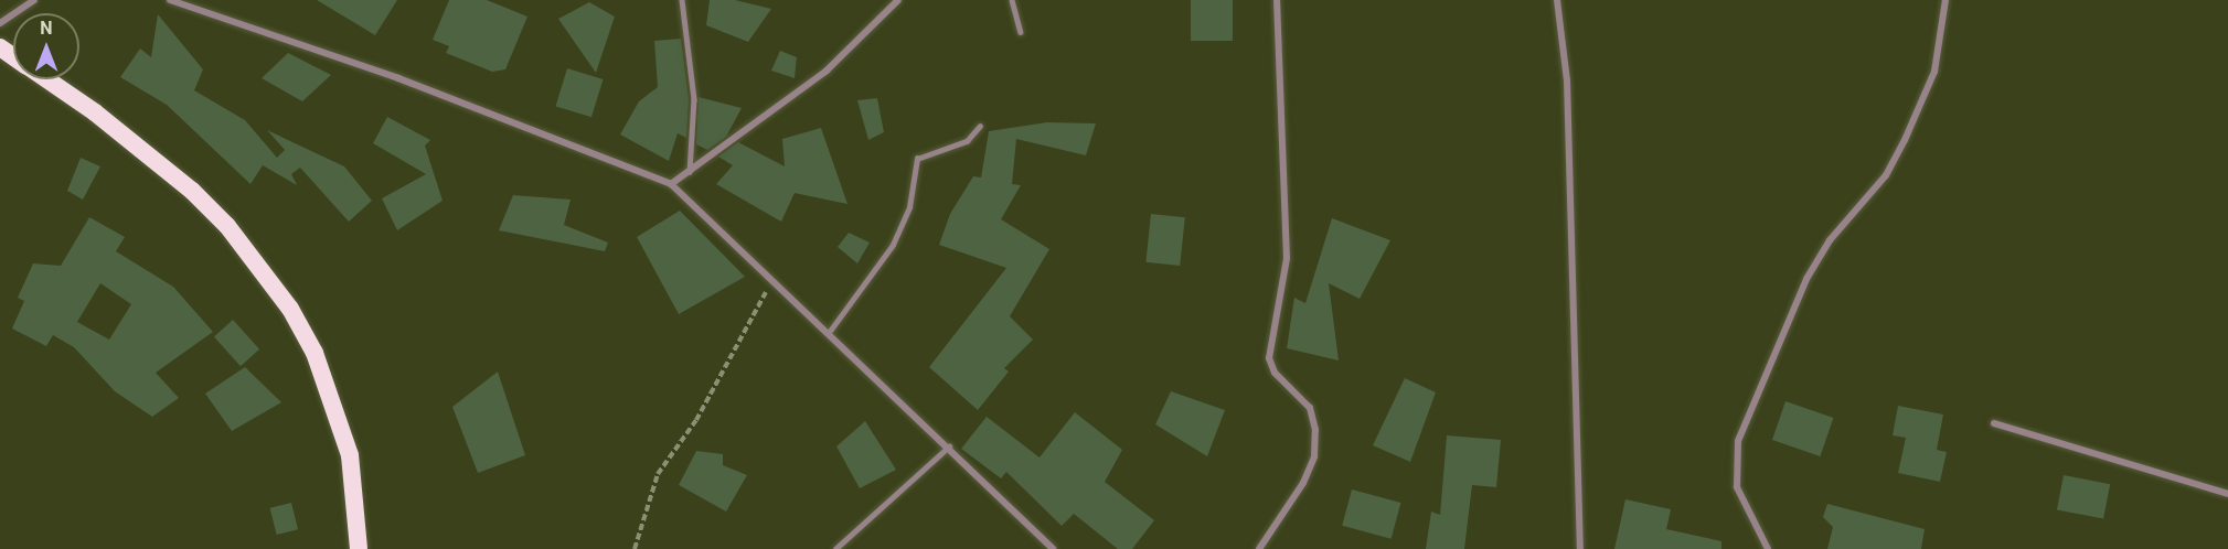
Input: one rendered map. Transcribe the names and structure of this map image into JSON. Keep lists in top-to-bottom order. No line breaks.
{"north":"top"}
